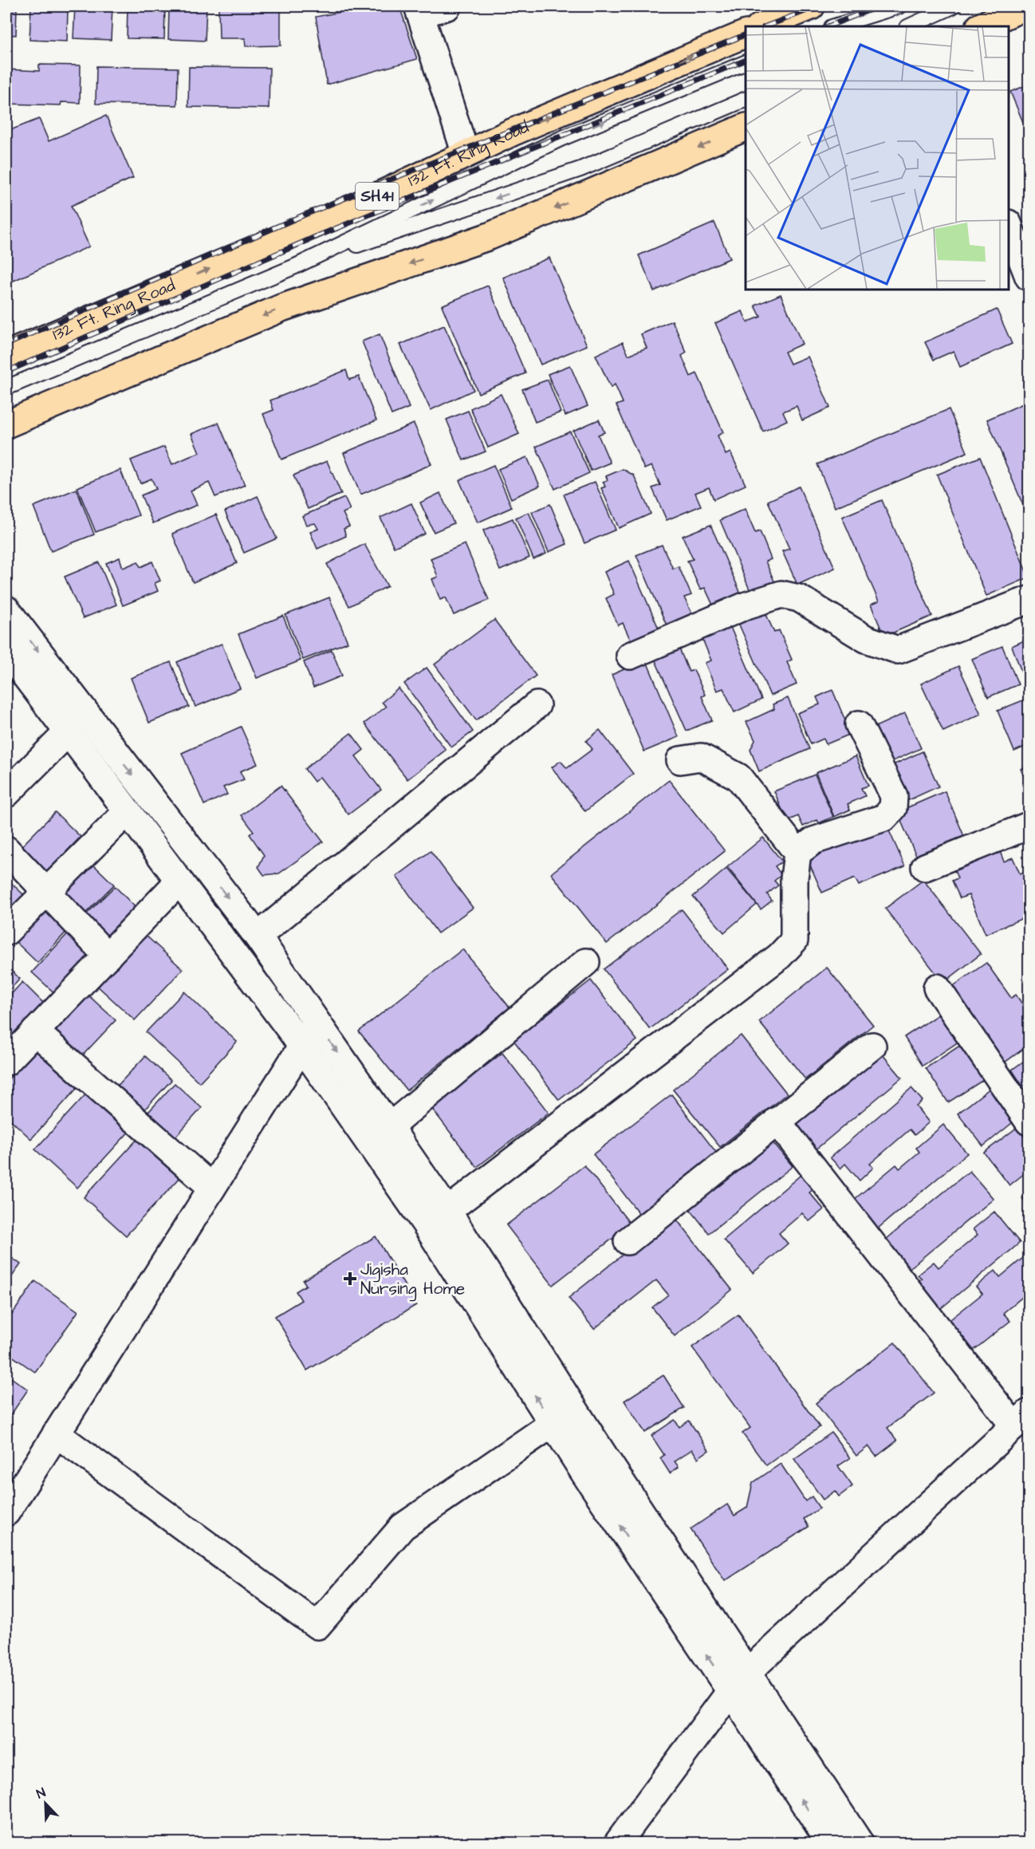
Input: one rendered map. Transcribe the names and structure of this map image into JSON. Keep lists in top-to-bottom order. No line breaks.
{"streets":{"main road":["132 Ft. Ring Road","SH41"]},"places":{"health":["Jigisha Nursing Home"]},"north":"top left"}
